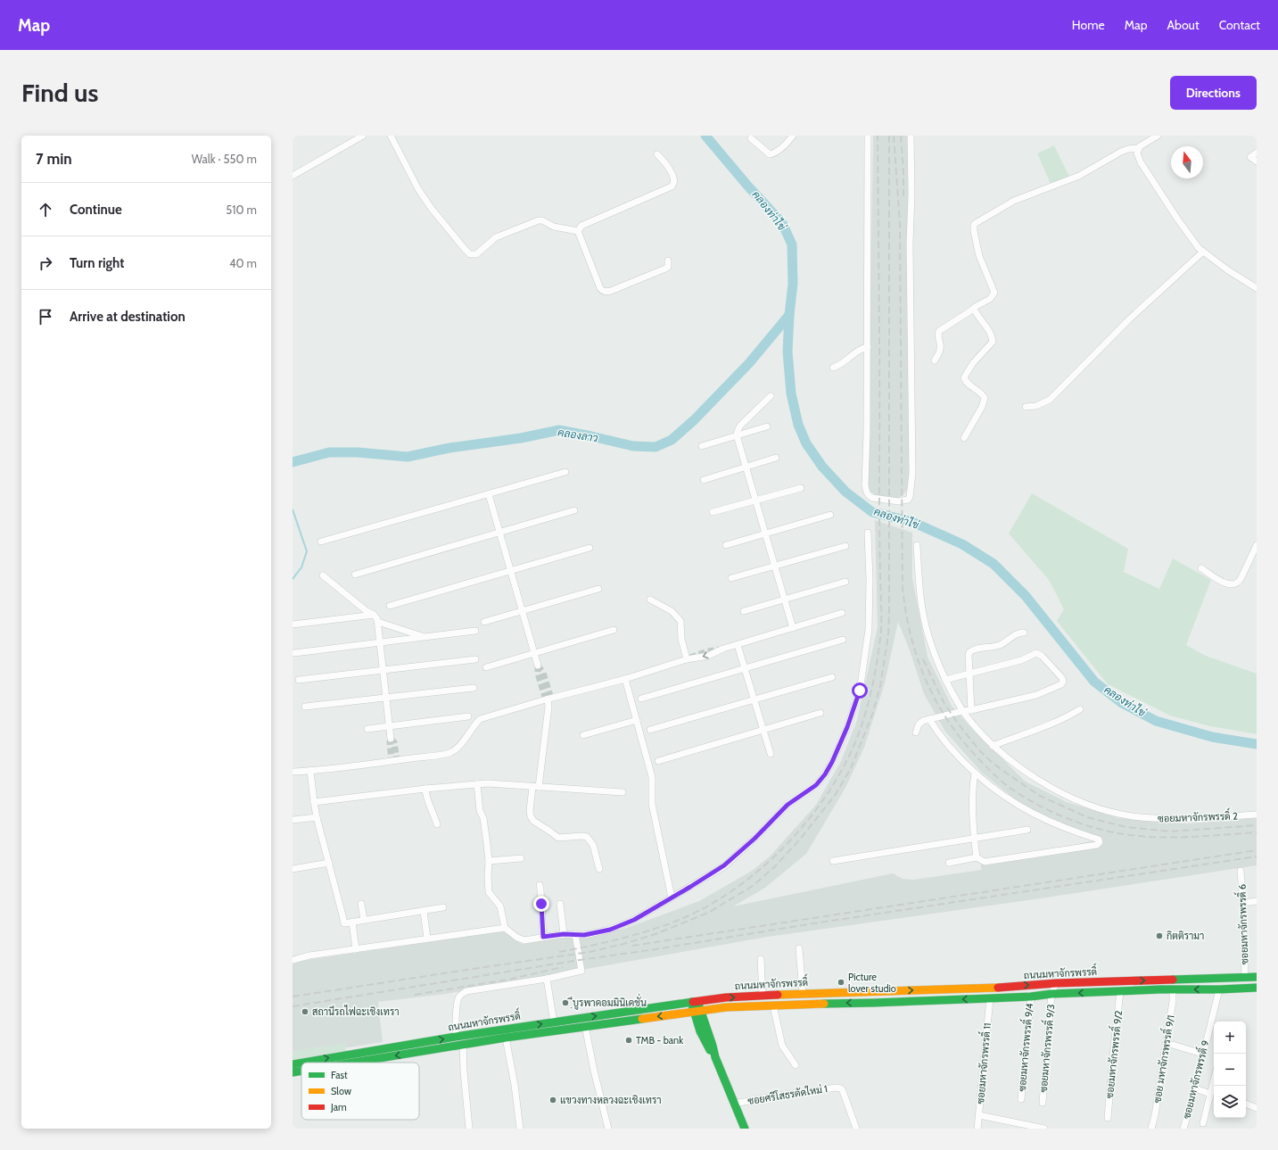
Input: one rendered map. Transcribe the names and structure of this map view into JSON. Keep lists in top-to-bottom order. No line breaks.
{"streets":{"main road":["ถนนมหาจักรพรรดิ์"],"street":["ซอยมหาจักรพรรดิ์ 2","ซอยมหาจักรพรรดิ์ 6","ซอยมหาจักรพรรดิ์ 9/4","ซอยมหาจักรพรรดิ์ 9/3","ซอยมหาจักรพรรดิ์ 9/2","ซอย มหาจักรพรรดิ์ 9/1","ซอยมหาจักรพรรดิ์ 11","ซอยมหาจักรพรรดิ์ 9","ซอยศรีโสธรตัดใหม่ 1"]},"crossings":[["ซอยมหาจักรพรรดิ์ 6","ถนนมหาจักรพรรดิ์"],["ถนนมหาจักรพรรดิ์","ซอยมหาจักรพรรดิ์ 9/4"],["ถนนมหาจักรพรรดิ์","ซอยมหาจักรพรรดิ์ 9/3"],["ถนนมหาจักรพรรดิ์","ซอยมหาจักรพรรดิ์ 9/2"],["ถนนมหาจักรพรรดิ์","ซอย มหาจักรพรรดิ์ 9/1"],["ถนนมหาจักรพรรดิ์","ซอยมหาจักรพรรดิ์ 11"],["ถนนมหาจักรพรรดิ์","ซอยมหาจักรพรรดิ์ 9"]],"water":["คลองท่าไข่","คลองลาว"],"places":["กิตติรามา","Picture lover studio","ฺีบูรพาคอมมินิเคชั่น","สถานีรถไฟฉะเชิงเทรา","TMB - bank","แขวงทางหลวงฉะเชิงเทรา"],"legend":["Fast","Slow","Jam"],"north":"top","page":{"header":"Map","nav":["Home","Map","About","Contact"],"buttons":"Directions","title":"Find us","heading":["7 min","Walk · 550 m"],"list":[["Continue","510 m"],["Turn right","40 m"],"Arrive at destination"],"map_buttons":["+","−"]}}
